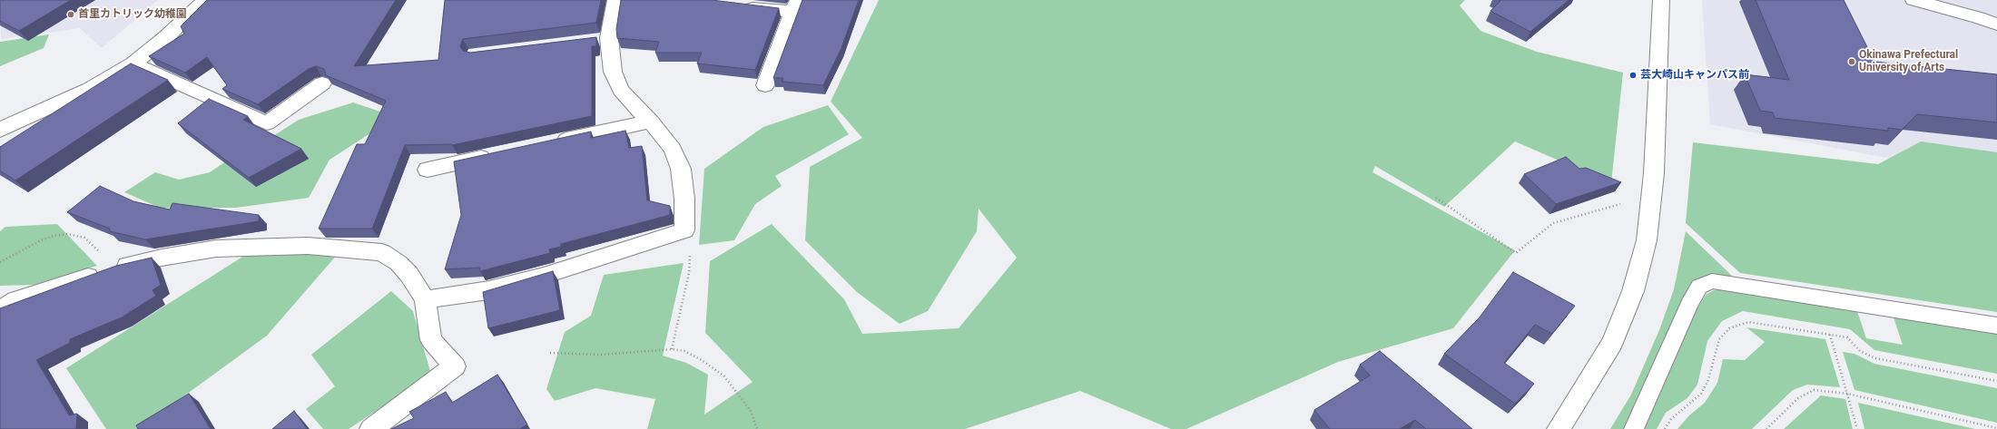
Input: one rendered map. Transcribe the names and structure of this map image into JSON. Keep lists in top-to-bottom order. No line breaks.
{"places":["首里カトリック幼稚園","Okinawa Prefectural University of Arts","芸大崎山キャンパス前"]}
